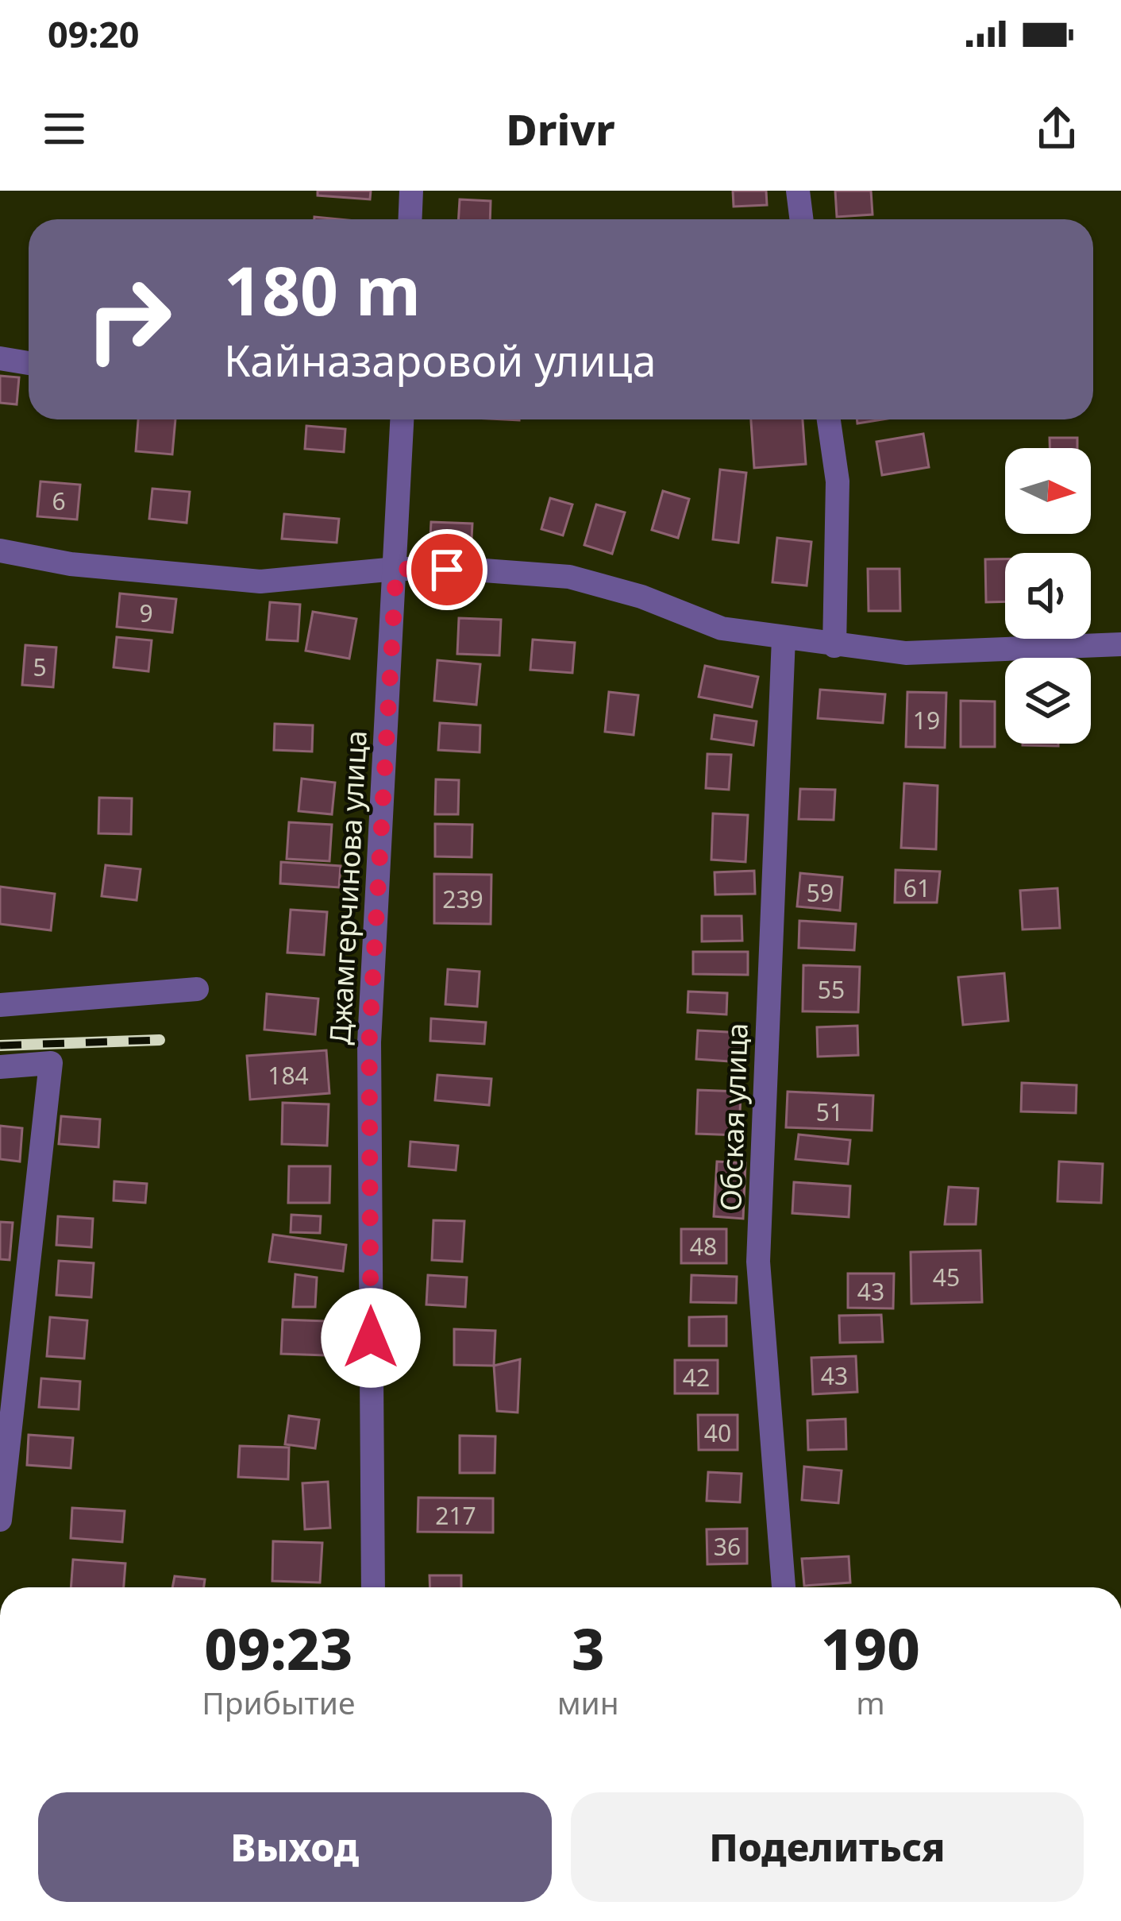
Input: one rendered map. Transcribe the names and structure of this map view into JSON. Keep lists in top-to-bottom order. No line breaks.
{"streets":{"street":["Джамгерчинова улица","Обская улица"]},"house_numbers":["6","9","5","19","61","59","239","55","184","51","48","45","43","43","42","40","217","36"],"north":"right","page":{"status":"09:20","header":"Drivr","turn":["180 m","Кайназаровой улица"],"eta":["09:23","Прибытие","3","мин","190","m"],"buttons":["Выход","Поделиться"]}}
